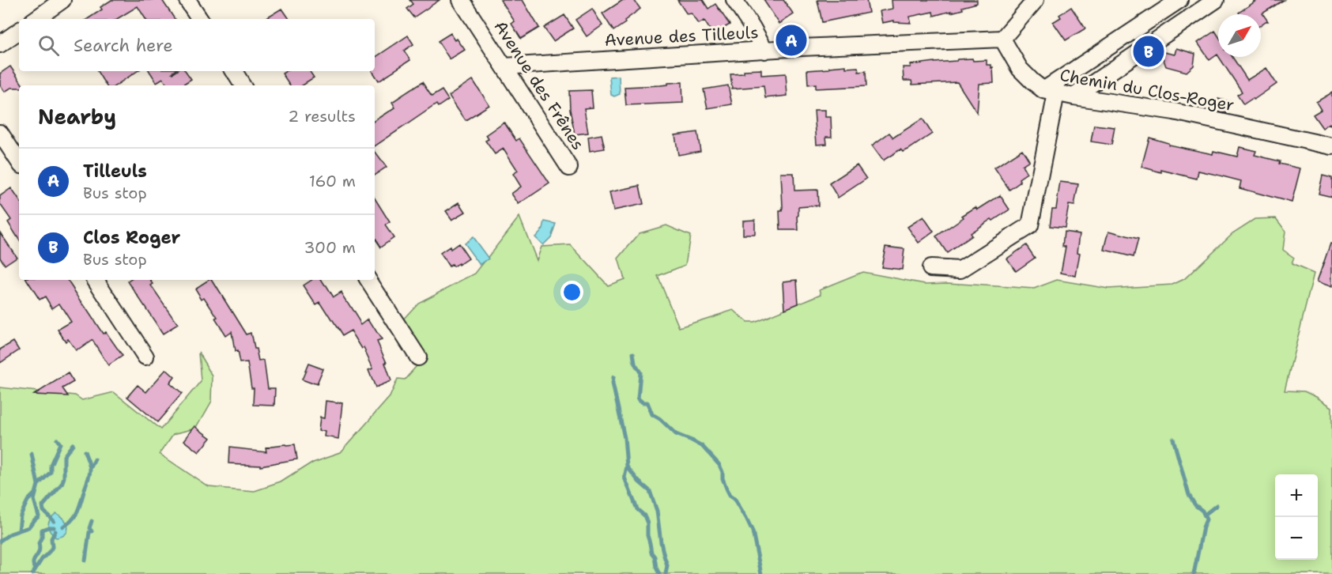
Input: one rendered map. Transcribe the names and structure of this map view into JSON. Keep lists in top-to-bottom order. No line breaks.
{"streets":{"street":["Avenue des Tilleuls","Avenue des Frênes","Chemin du Clos-Roger"]},"crossings":[["Avenue des Tilleuls","Avenue des Frênes"],["Avenue des Tilleuls","Chemin du Clos-Roger"]],"north":"top right","page":{"search":"Search here","pins":["A","B"],"heading":["Nearby","2 results"],"list":[{"mark":"A","name":"Tilleuls","note":"Bus stop","value":"160 m"},{"mark":"B","name":"Clos Roger","note":"Bus stop","value":"300 m"}],"map_buttons":["+","−"]}}
